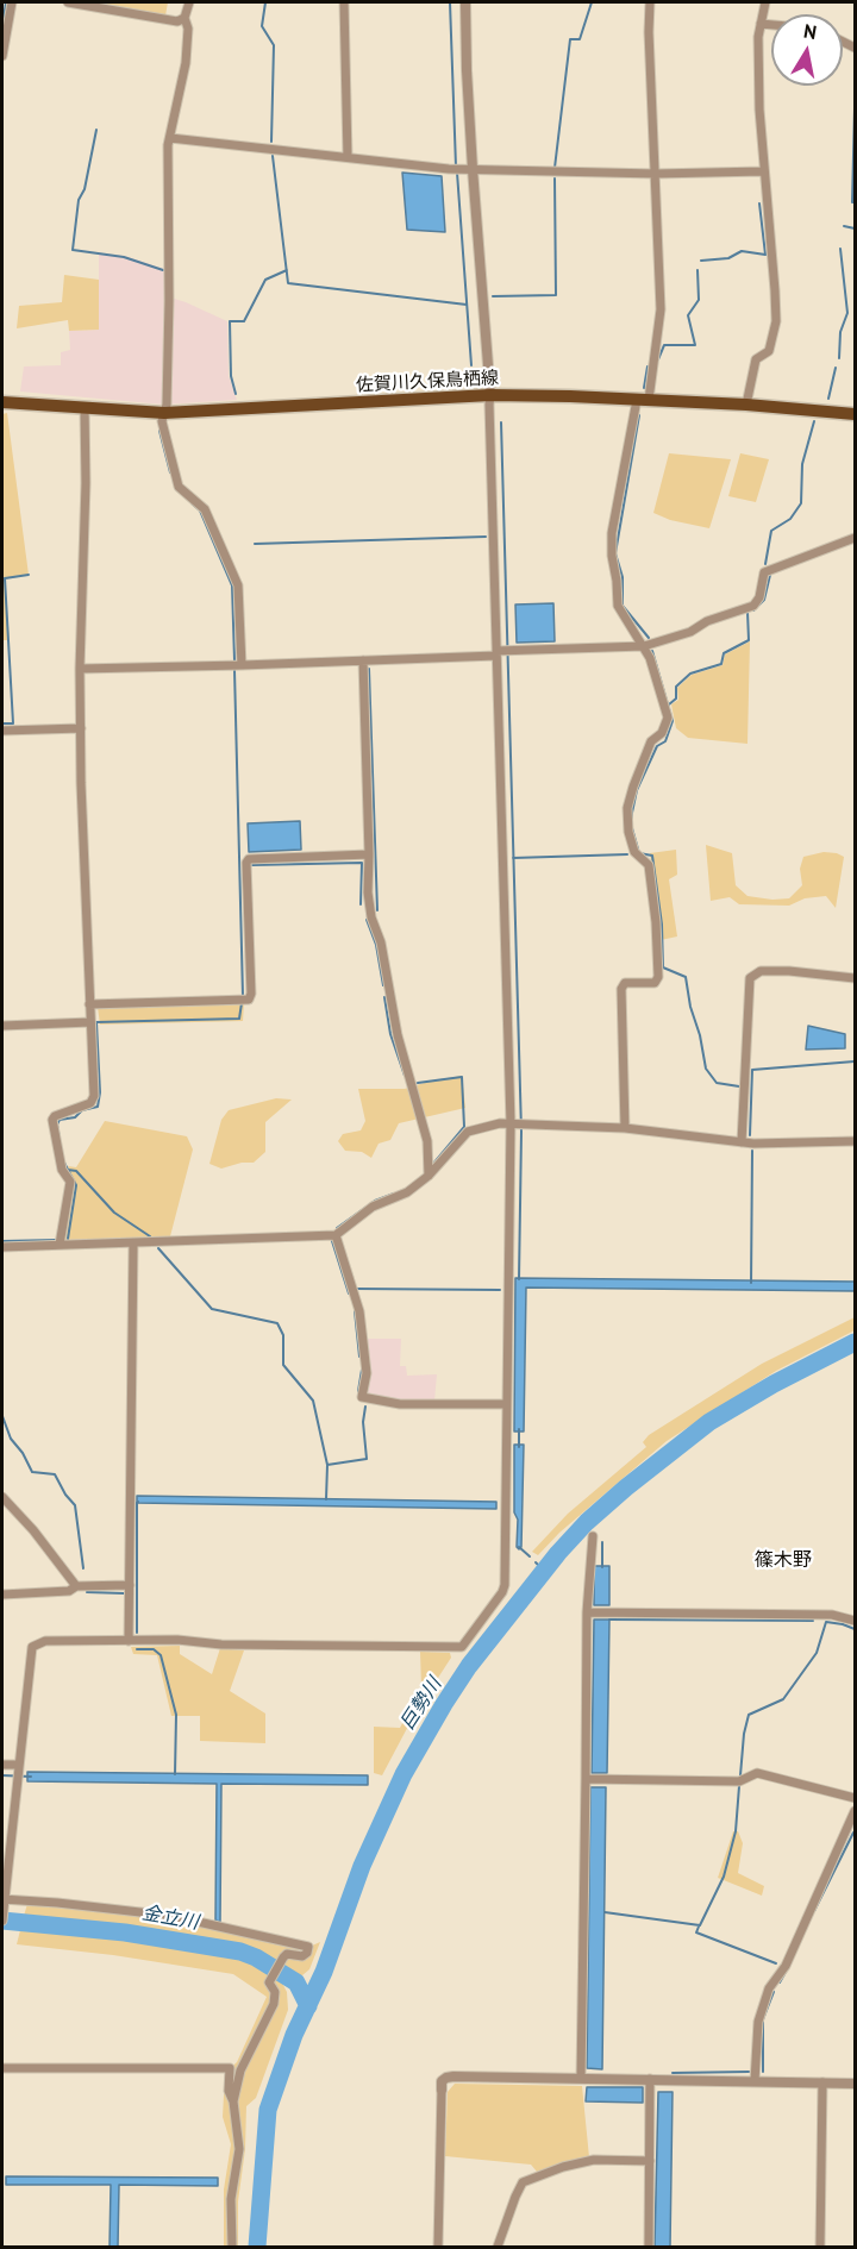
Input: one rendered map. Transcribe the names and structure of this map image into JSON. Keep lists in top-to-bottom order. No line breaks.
{"streets":{"main road":["佐賀川久保鳥栖線"]},"districts":["篠木野"],"water":["巨勢川","金立川"],"north":"top"}
